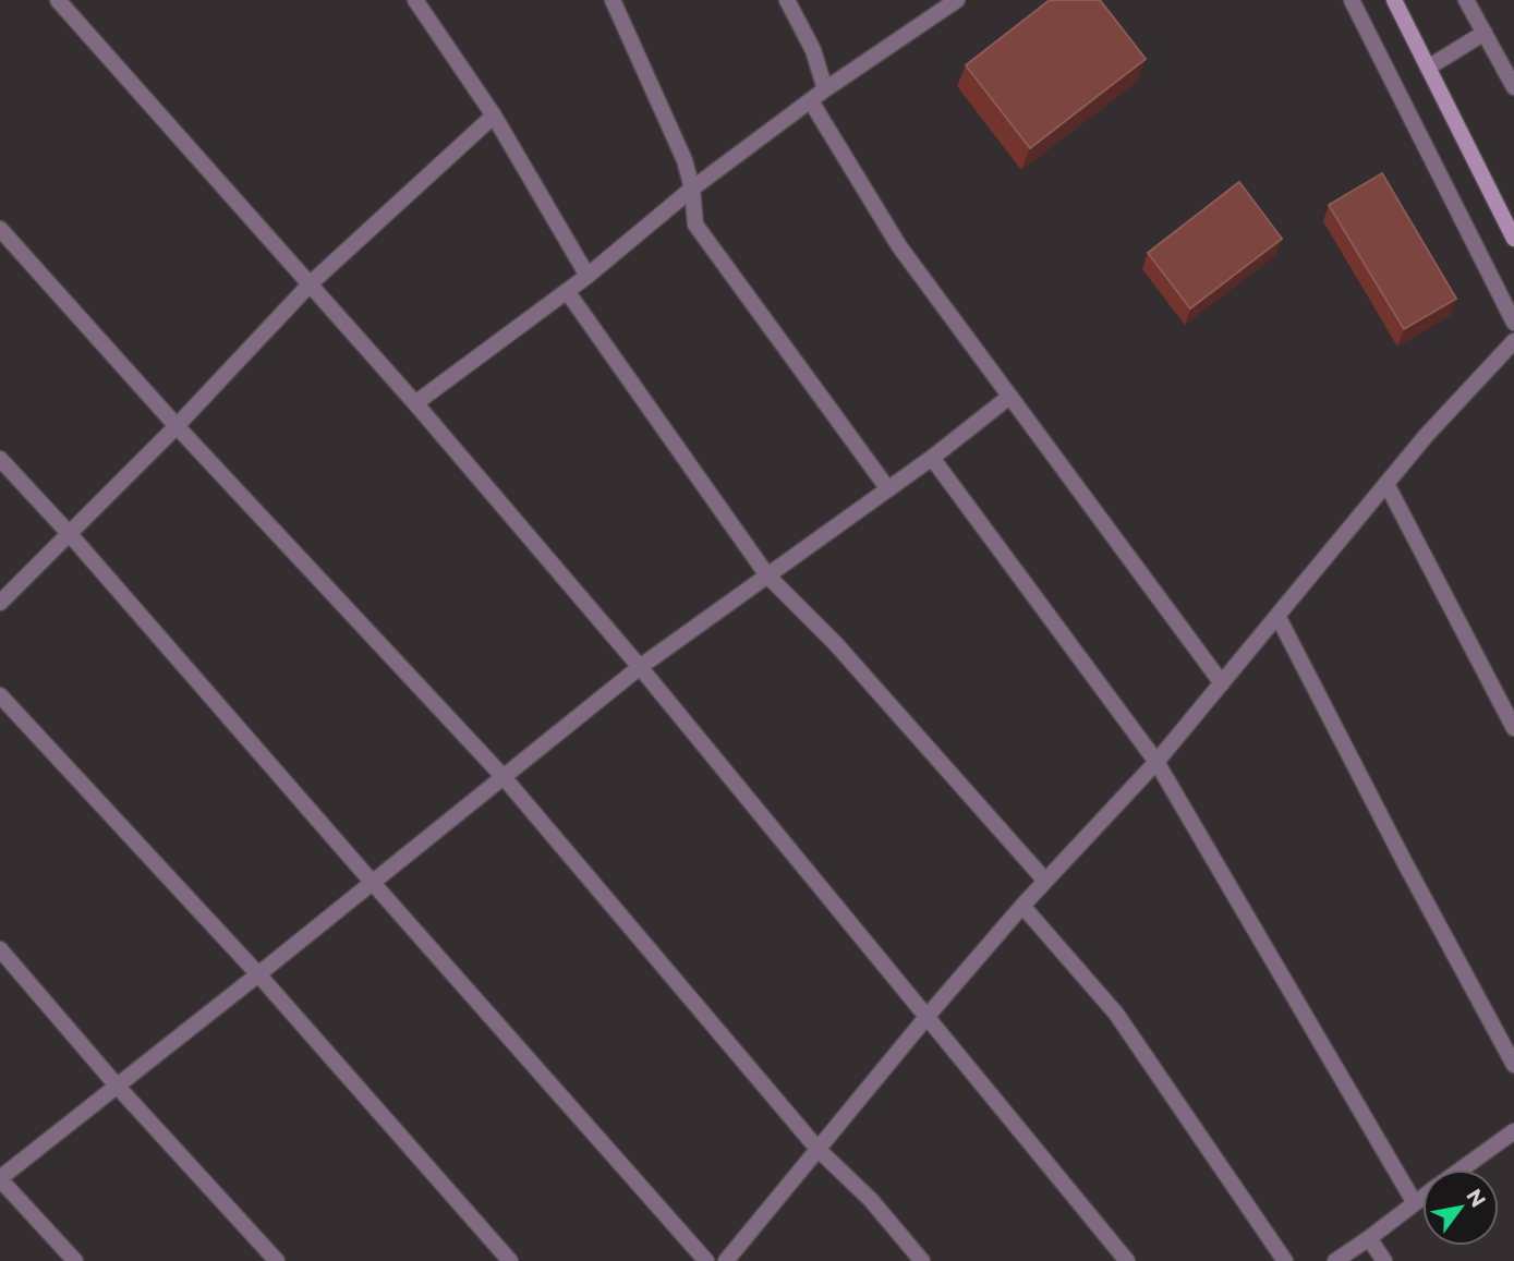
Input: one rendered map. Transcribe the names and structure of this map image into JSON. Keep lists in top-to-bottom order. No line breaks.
{"north":"top right"}
